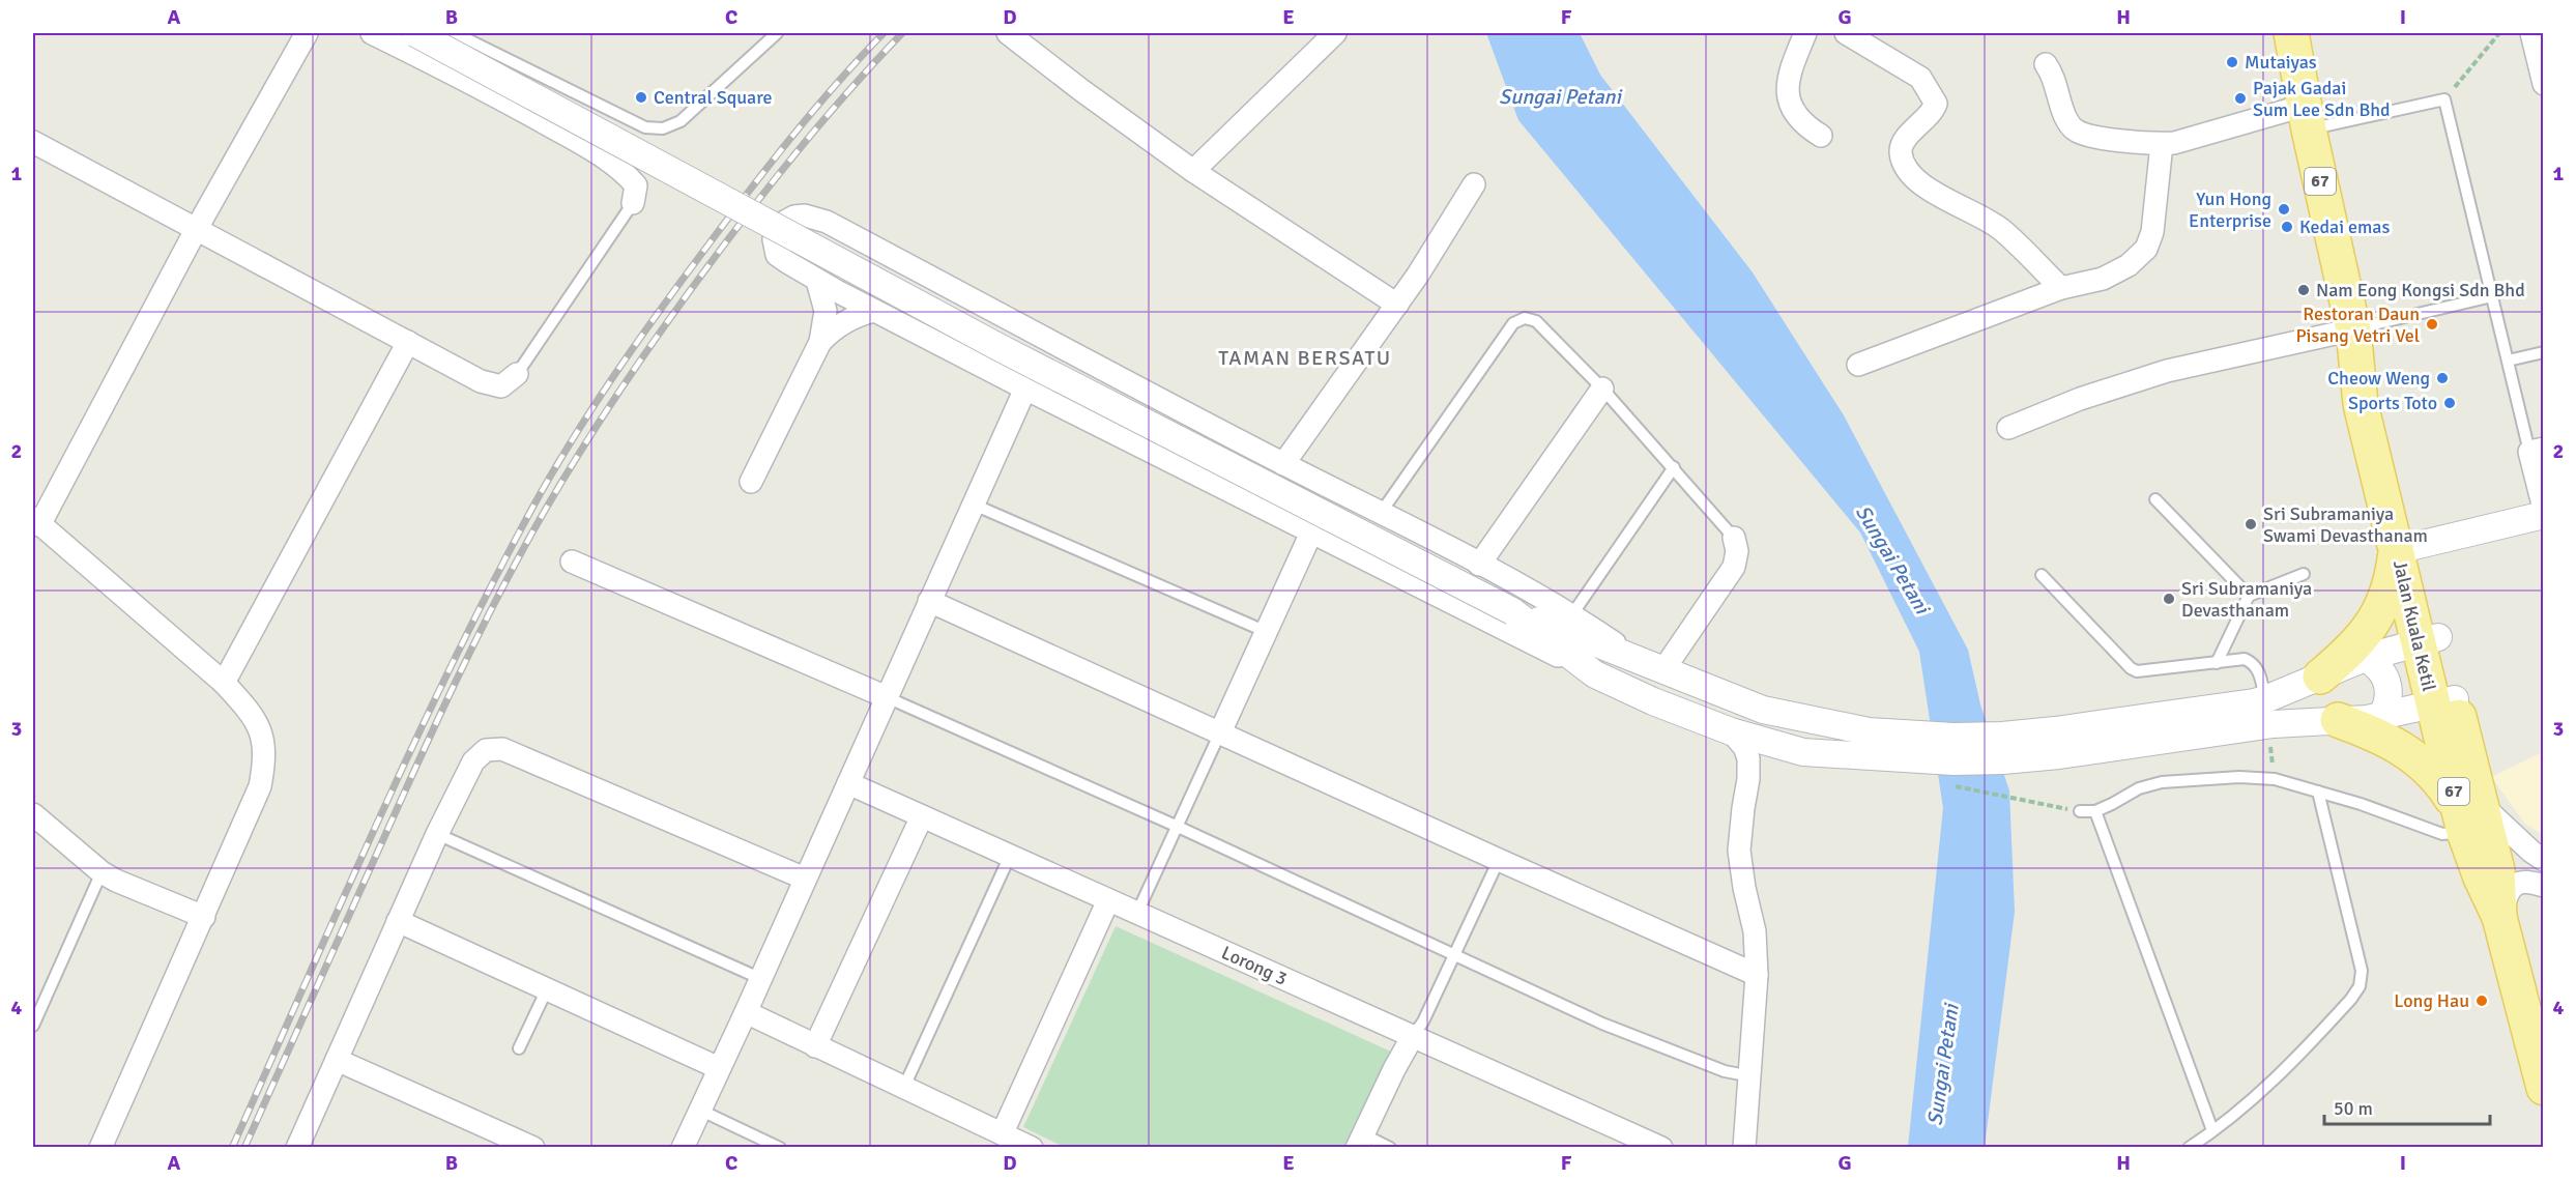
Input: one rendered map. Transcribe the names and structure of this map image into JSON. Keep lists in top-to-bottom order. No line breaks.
{"streets":{"main road":["67","Jalan Kuala Ketil"],"street":["Lorong 3"]},"districts":["TAMAN BERSATU"],"water":["Sungai Petani"],"places":["Mutaiyas","Central Square","Pajak Gadai Sum Lee Sdn Bhd","Yun Hong Enterprise","Kedai emas","Nam Eong Kongsi Sdn Bhd","Restoran Daun Pisang Vetri Vel","Cheow Weng","Sports Toto","Sri Subramaniya Swami Devasthanam","Sri Subramaniya Devasthanam","Long Hau"],"scale_bar":"50 m","grid":{"columns":["A","B","C","D","E","F","G","H","I"],"rows":["1","2","3","4"]}}
